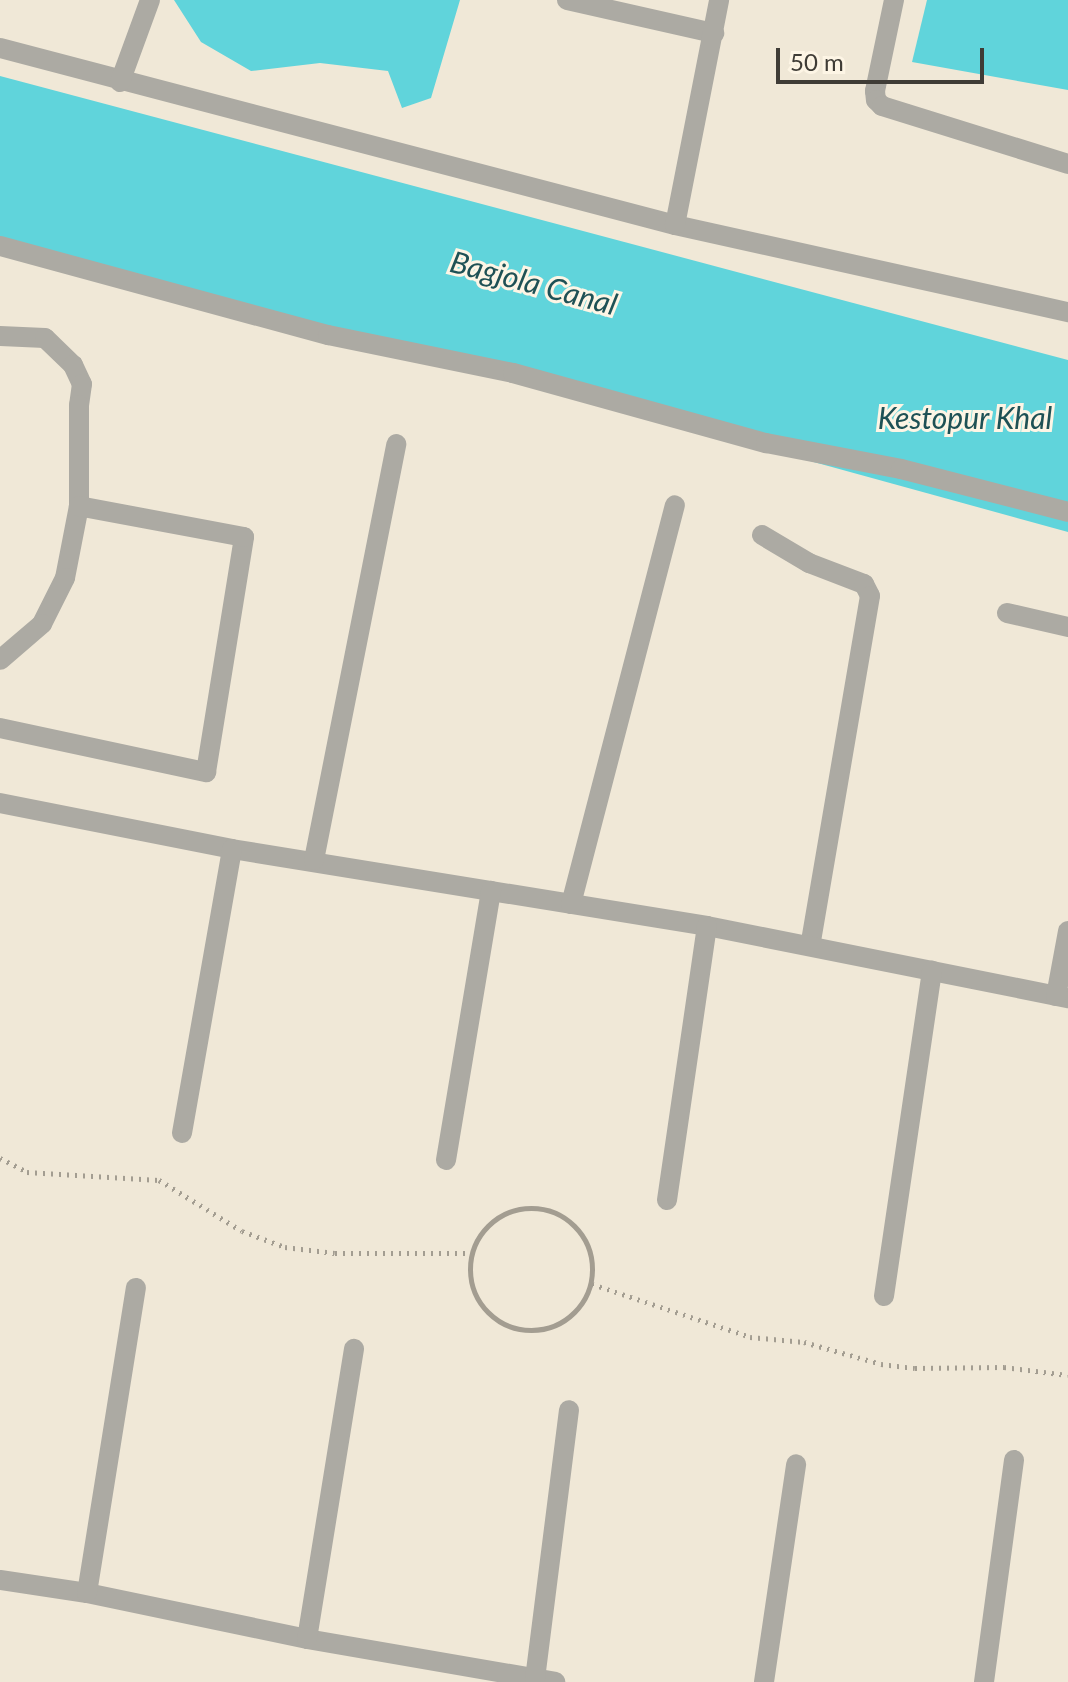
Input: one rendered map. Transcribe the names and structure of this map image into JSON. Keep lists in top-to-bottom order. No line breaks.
{"water":["Bagjola Canal","Kestopur Khal"],"scale_bar":"50 m"}
